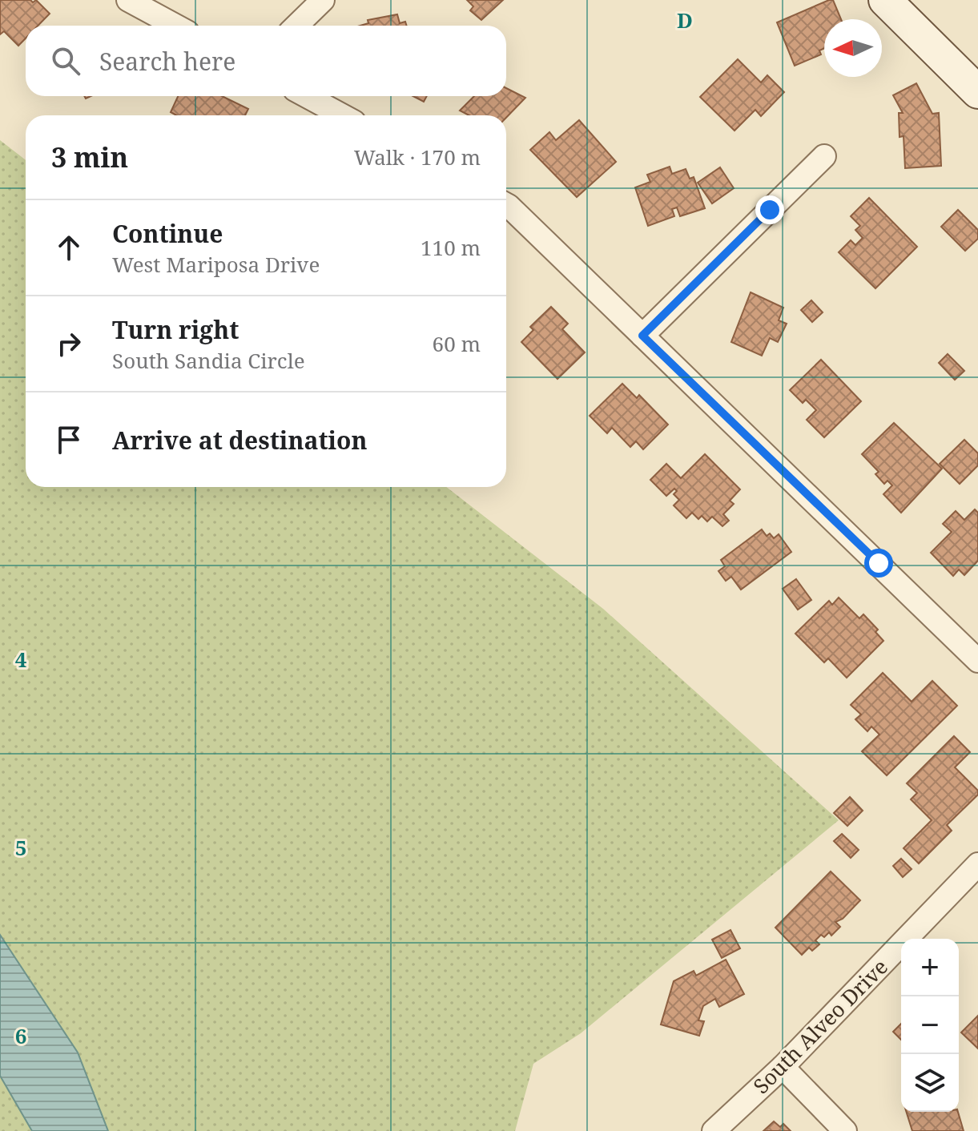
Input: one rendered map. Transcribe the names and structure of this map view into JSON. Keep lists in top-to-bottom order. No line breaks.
{"streets":{"street":["South Alveo Drive"]},"north":"left","page":{"search":"Search here","heading":["3 min","Walk · 170 m"],"list":[["Continue","West Mariposa Drive","110 m"],["Turn right","South Sandia Circle","60 m"],"Arrive at destination"],"map_buttons":["+","−"]},"grid":{"columns":["D"],"rows":["4","5","6"]}}
